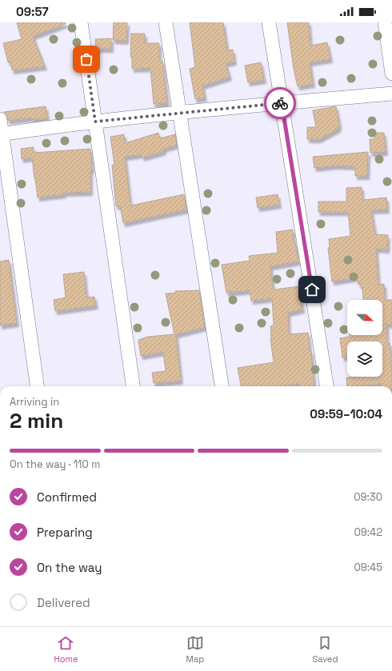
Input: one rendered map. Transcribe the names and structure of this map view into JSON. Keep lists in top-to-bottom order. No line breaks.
{"north":"right","page":{"status":"09:57","heading":["2 min","Arriving in","09:59–10:04"],"bar":"On the way · 110 m","list":[["Confirmed","09:30"],["Preparing","09:42"],["On the way","09:45"],"Delivered"],"tabs":["Home","Map","Saved"]}}
